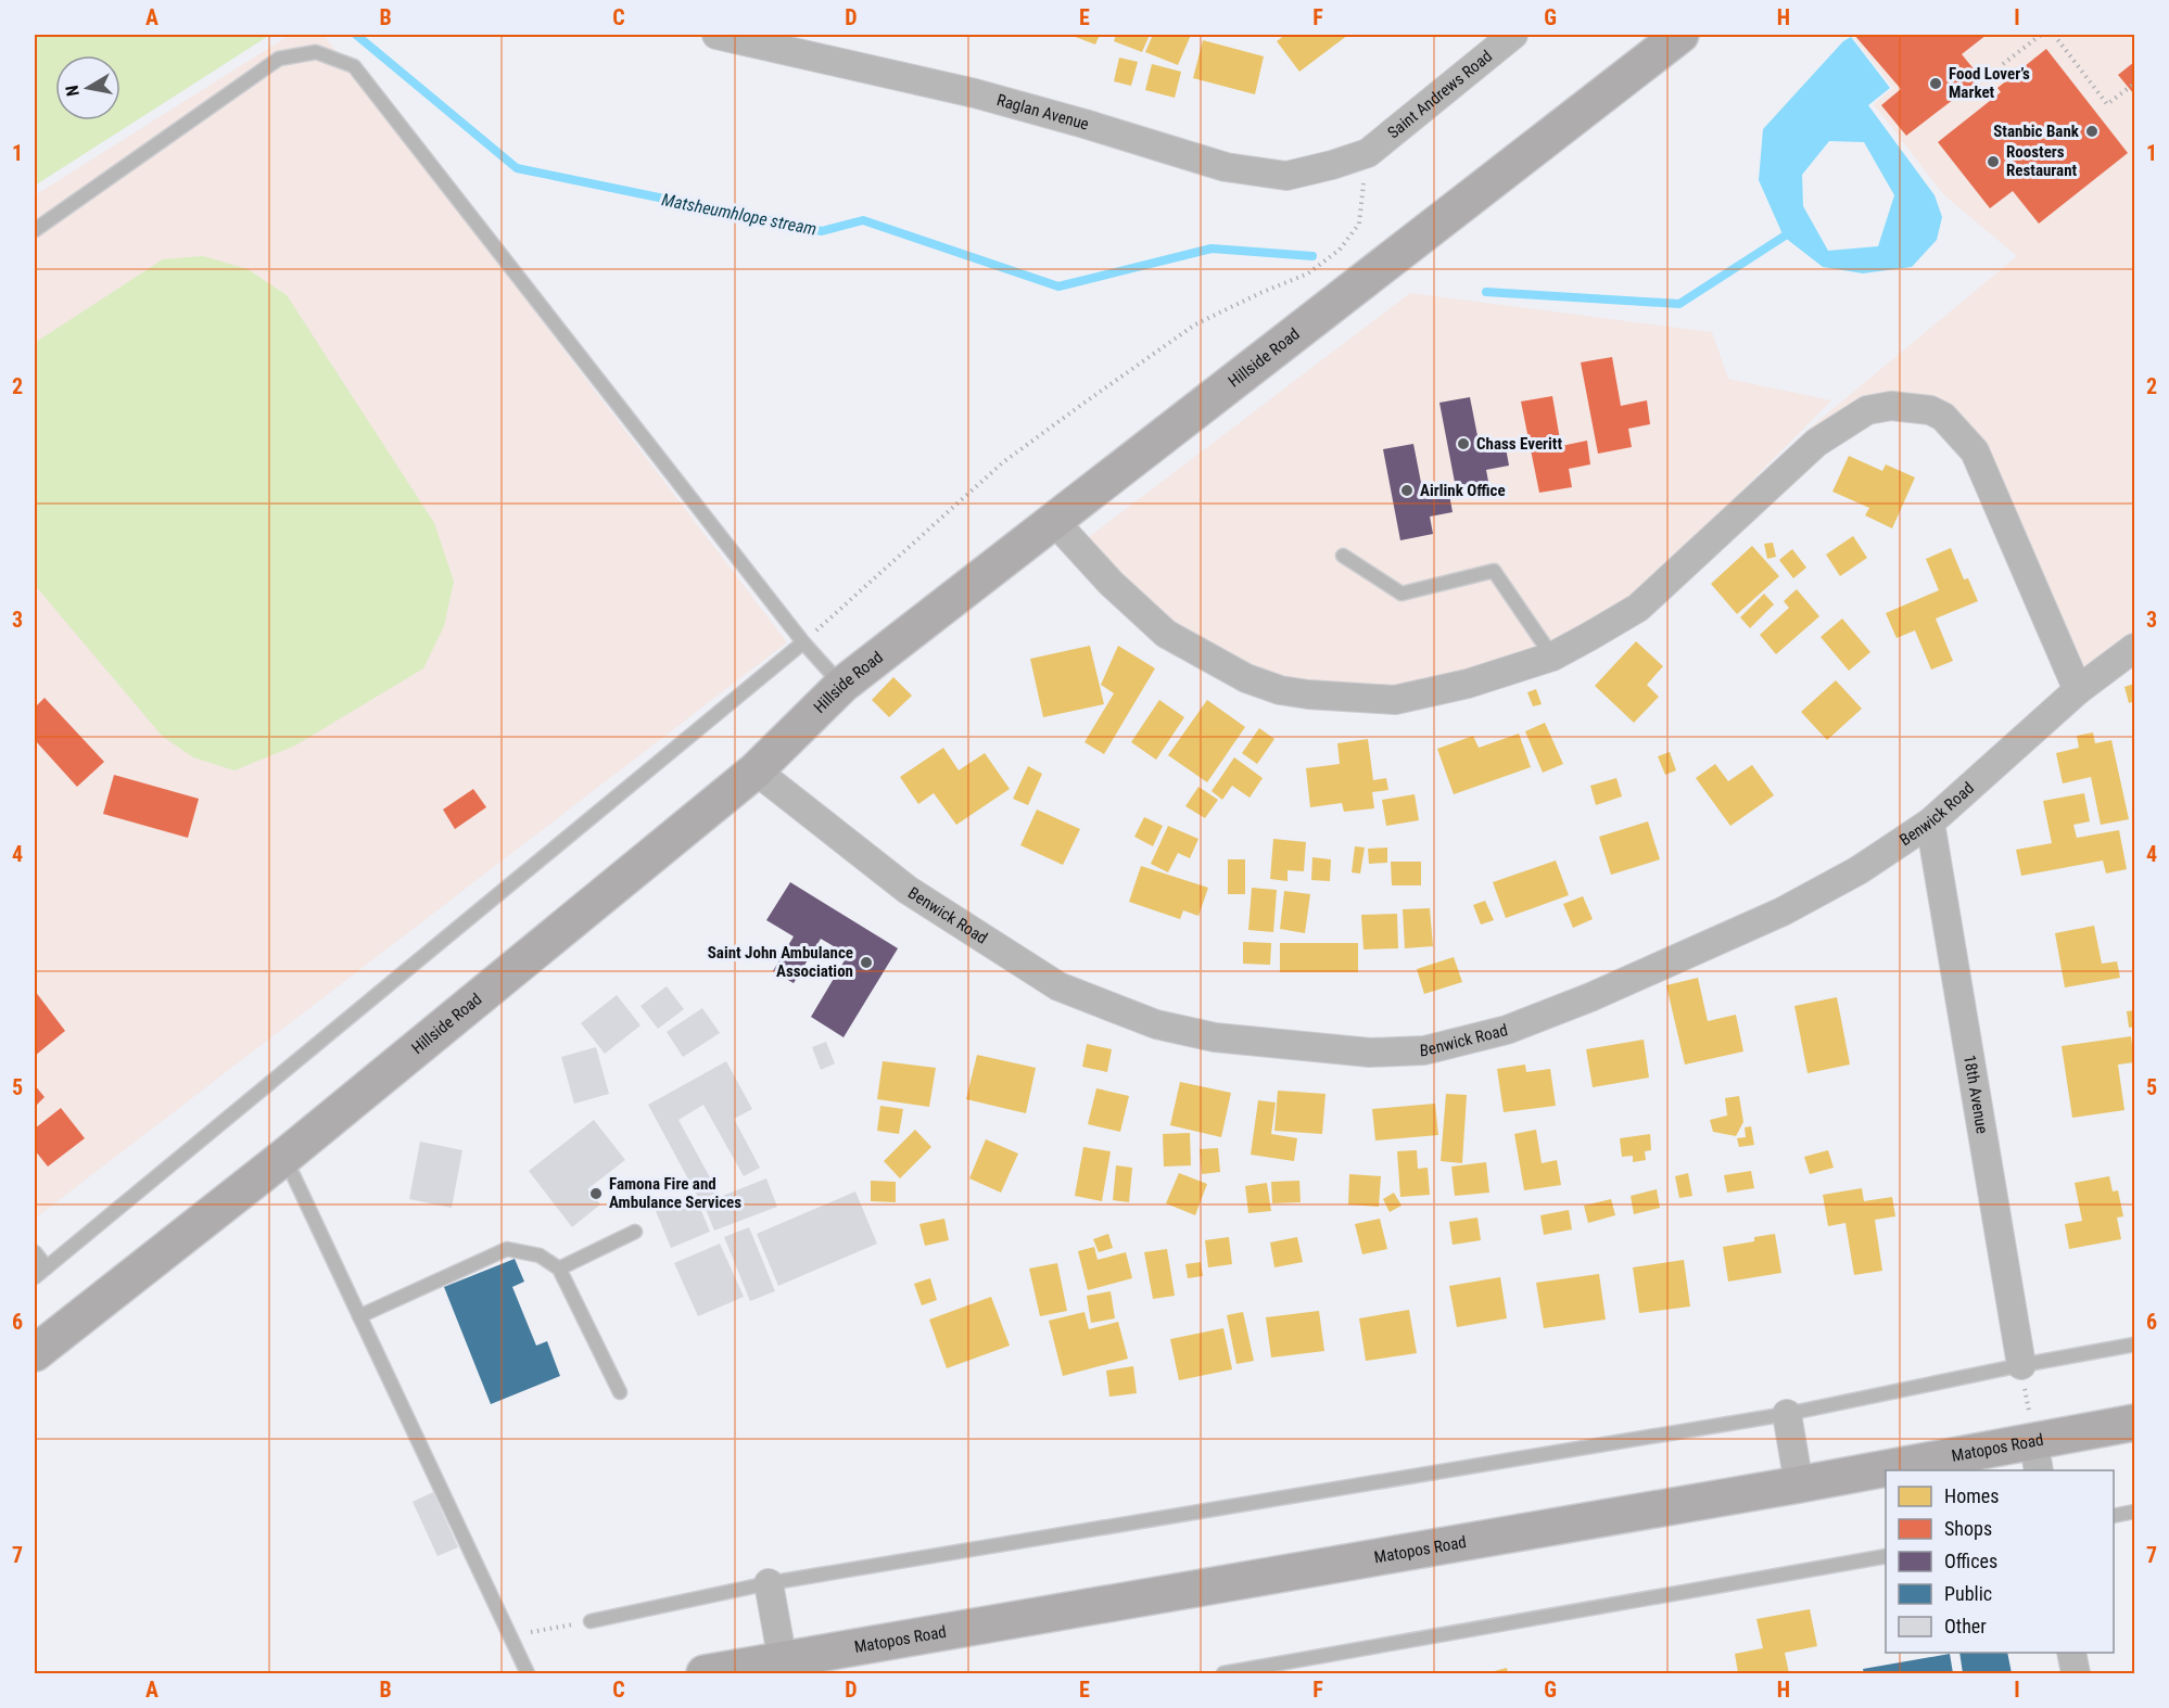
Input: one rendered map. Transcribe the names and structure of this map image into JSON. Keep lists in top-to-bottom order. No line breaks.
{"streets":{"street":["Saint Andrews Road","Raglan Avenue","Hillside Road","Benwick Road","18th Avenue","Matopos Road"]},"crossings":[["Saint Andrews Road","Raglan Avenue"],["Hillside Road","Benwick Road"],["Benwick Road","18th Avenue"]],"water":["Matsheumhlope stream"],"places":["Food Lover’s Market","Stanbic Bank","Roosters Restaurant","Chass Everitt","Airlink Office","Saint John Ambulance Association","Famona Fire and Ambulance Services"],"legend":["Homes","Shops","Offices","Public","Other"],"north":"left","grid":{"columns":["A","B","C","D","E","F","G","H","I"],"rows":["1","2","3","4","5","6","7"]}}
